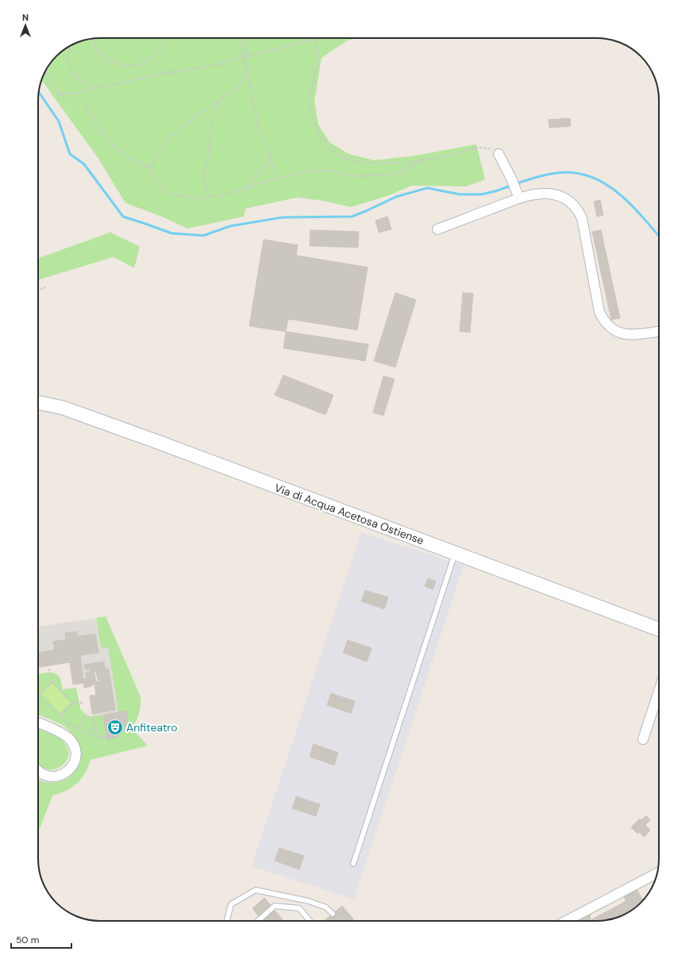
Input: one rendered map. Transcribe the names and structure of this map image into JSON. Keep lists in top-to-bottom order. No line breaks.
{"streets":{"street":["Via di Acqua Acetosa Ostiense"]},"places":{"theatre":["Anfiteatro"]},"scale_bar":"50 m","north":"top"}
